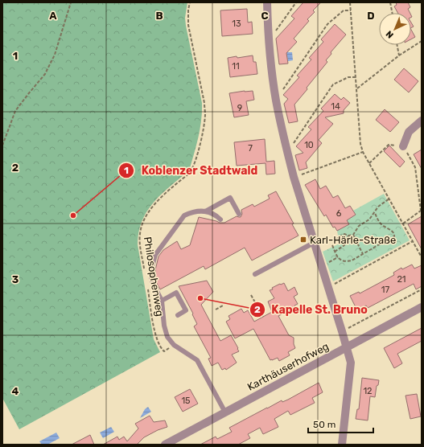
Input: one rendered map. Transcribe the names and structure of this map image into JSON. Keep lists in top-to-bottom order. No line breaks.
{"streets":{"street":["Karthäuserhofweg"],"path":["Philosophenweg"]},"places":{"other":["Koblenzer Stadtwald","Kapelle St. Bruno"],"transit":["Karl-Härle-Straße"]},"house_numbers":["13","11","14","9","10","7","6","21","17","12","15"],"scale_bar":"50 m","north":"bottom left","grid":{"columns":["A","B","C","D"],"rows":["1","2","3","4"]}}
